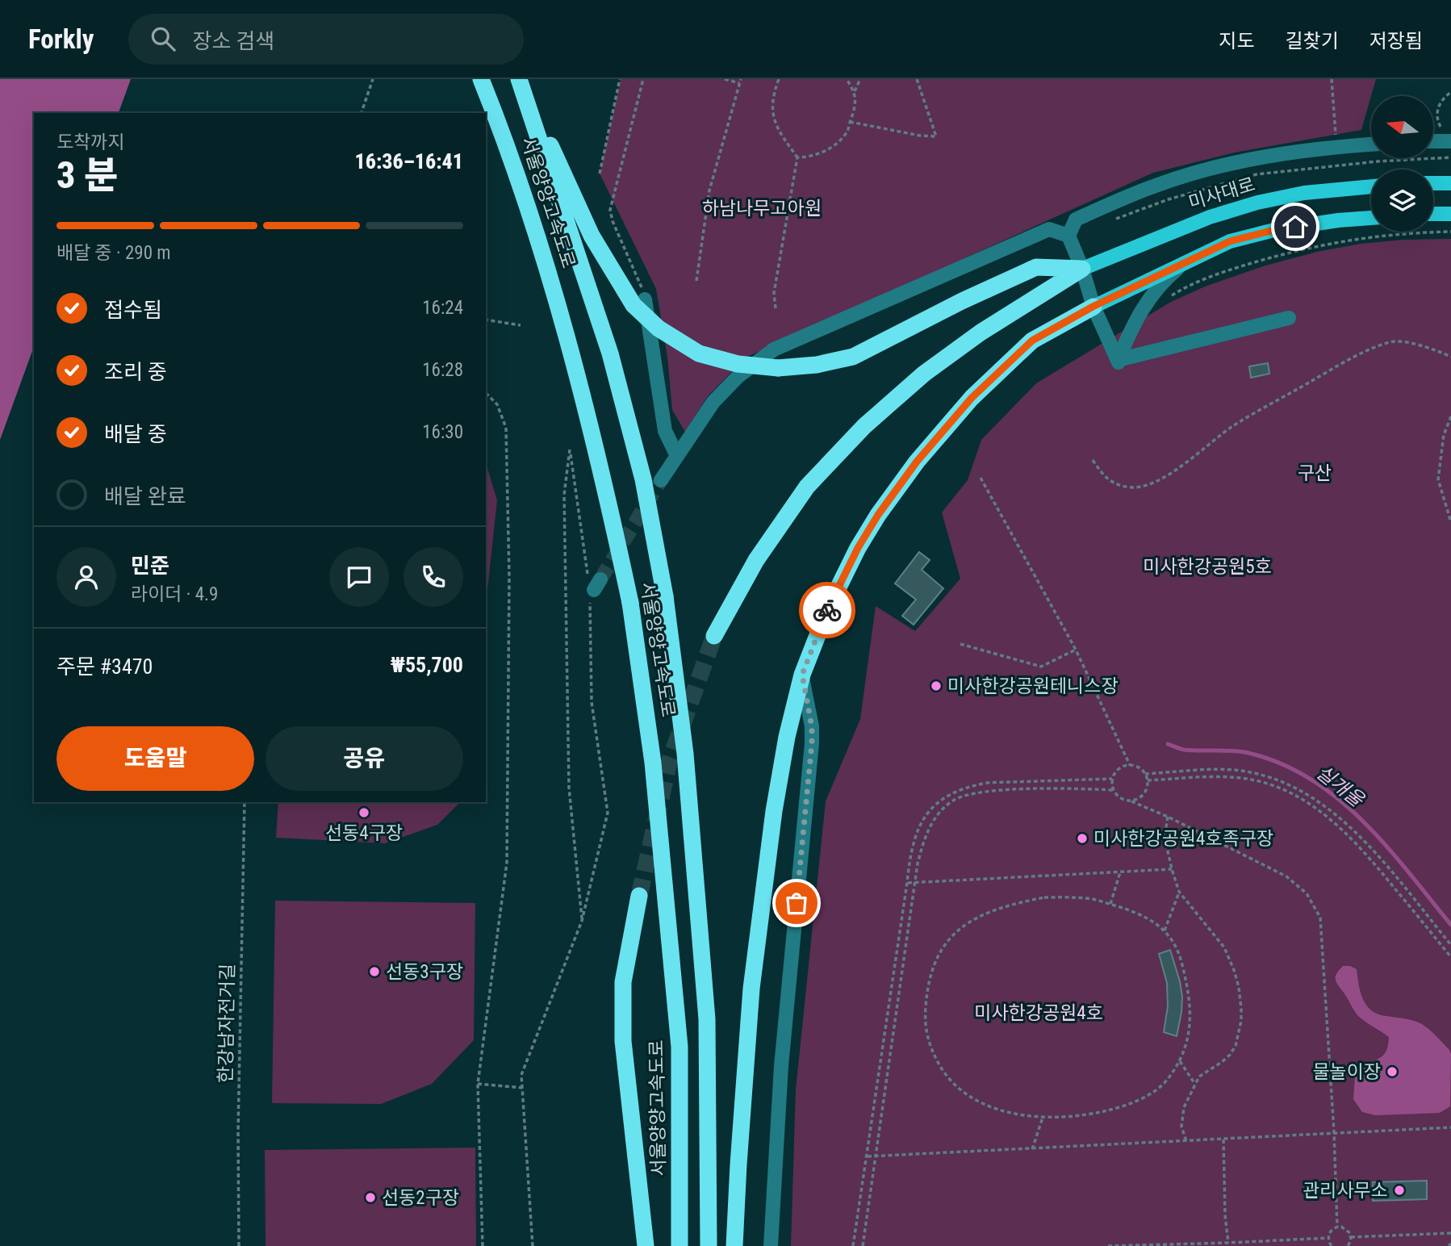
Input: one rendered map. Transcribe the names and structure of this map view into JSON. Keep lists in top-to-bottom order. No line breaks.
{"streets":{"highway":["서울양양고속도로"],"main road":["미사대로"],"path":["한강남자전거길"]},"water":["실개울"],"parks":["하남나무고아원","구산","미사한강공원5호","미사한강공원4호"],"places":["미사한강공원테니스장","선동4구장","미사한강공원4호족구장","선동3구장","물놀이장","관리사무소","선동2구장"],"north":"left","page":{"header":"Forkly","search":"장소 검색","nav":["지도","길찾기","저장됨"],"heading":["3 분","도착까지","16:36–16:41"],"panel":["민준","라이더 · 4.9","주문 #3470","₩55,700"],"bar":"배달 중 · 290 m","list":[["접수됨","16:24"],["조리 중","16:28"],["배달 중","16:30"],"배달 완료"],"buttons":["도움말","공유"]}}
